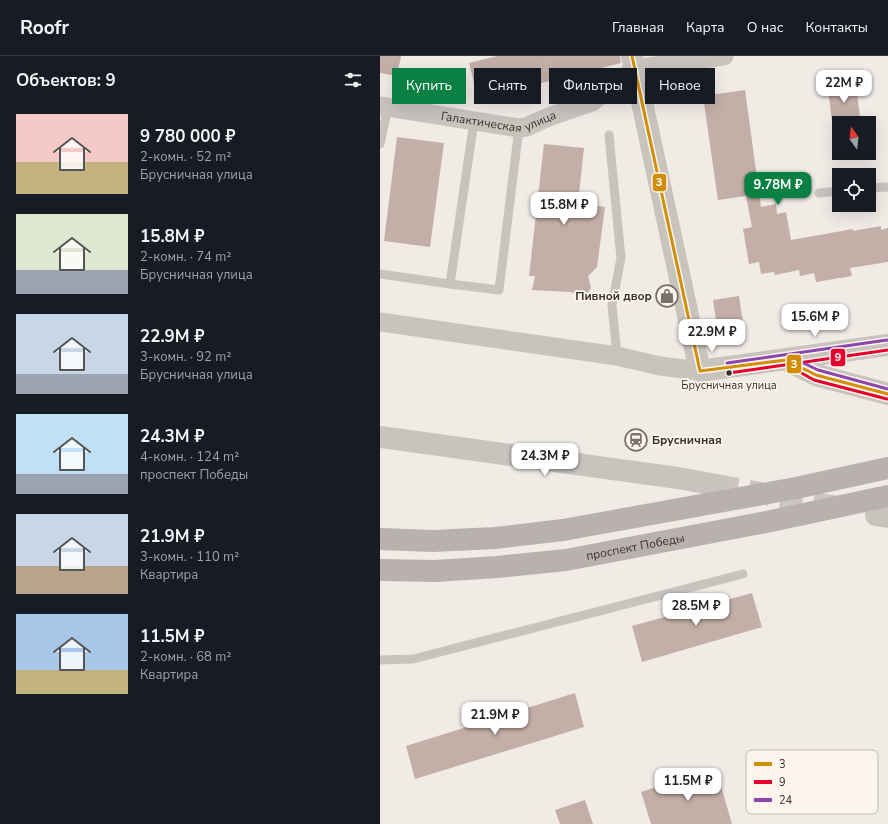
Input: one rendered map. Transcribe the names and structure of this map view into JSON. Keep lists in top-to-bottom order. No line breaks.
{"streets":{"main road":["проспект Победы"],"street":["Галактическая улица"]},"places":{"shop":["Пивной двор"],"other":["Брусничная улица"],"station":["Брусничная"]},"lines":["transit line 3","transit line 24","transit line 9"],"legend":["3","9","24"],"north":"top","page":{"header":"Roofr","nav":["Главная","Карта","О нас","Контакты"],"heading":"Объектов: 9","chip":["Купить","Снять","Фильтры","Новое"],"price":["22M ₽","9.78M ₽","15.8M ₽","15.6M ₽","22.9M ₽","24.3M ₽","28.5M ₽","21.9M ₽","11.5M ₽"],"list":[{"name":"9 780 000 ₽","note":"2-комн. · 52 m² · Брусничная улица"},{"name":"15.8M ₽","note":"2-комн. · 74 m² · Брусничная улица"},{"name":"22.9M ₽","note":"3-комн. · 92 m² · Брусничная улица"},{"name":"24.3M ₽","note":"4-комн. · 124 m² · проспект Победы"},{"name":"21.9M ₽","note":"3-комн. · 110 m² · Квартира"},{"name":"11.5M ₽","note":"2-комн. · 68 m² · Квартира"}]}}
